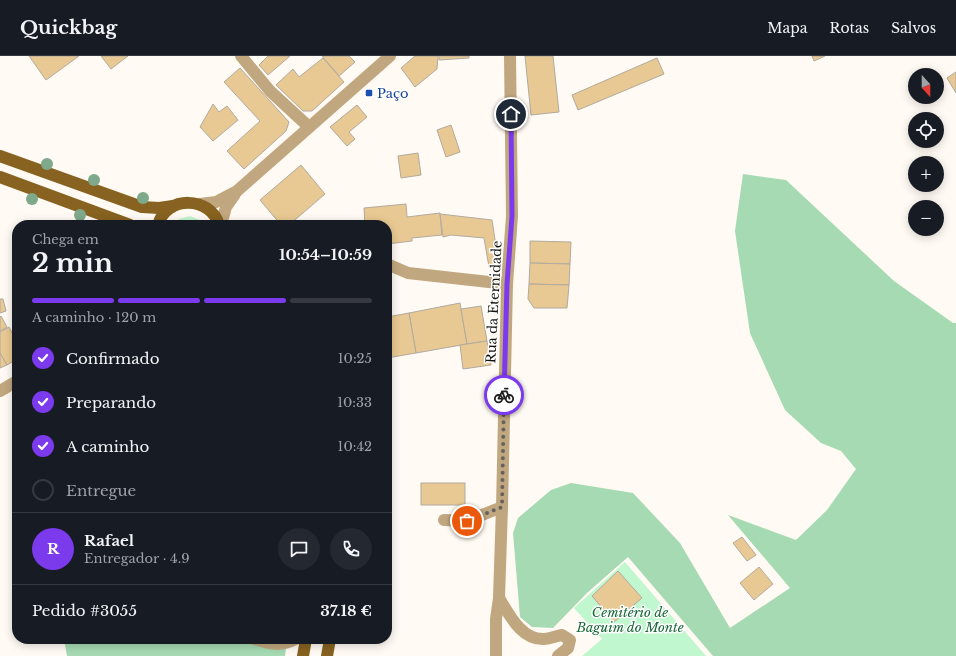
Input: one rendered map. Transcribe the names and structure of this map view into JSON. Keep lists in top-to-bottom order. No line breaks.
{"streets":{"street":["Rua da Eternidade"]},"parks":["Cemitério de Baguim do Monte"],"places":{"transit":["Paço"]},"north":"bottom","page":{"header":"Quickbag","nav":["Mapa","Rotas","Salvos"],"map_buttons":["+","−"],"heading":["2 min","Chega em","10:54–10:59"],"panel":["Rafael","Entregador · 4.9","Pedido #3055","37.18 €"],"bar":"A caminho · 120 m","list":[["Confirmado","10:25"],["Preparando","10:33"],["A caminho","10:42"],"Entregue"],"round":"R"}}
